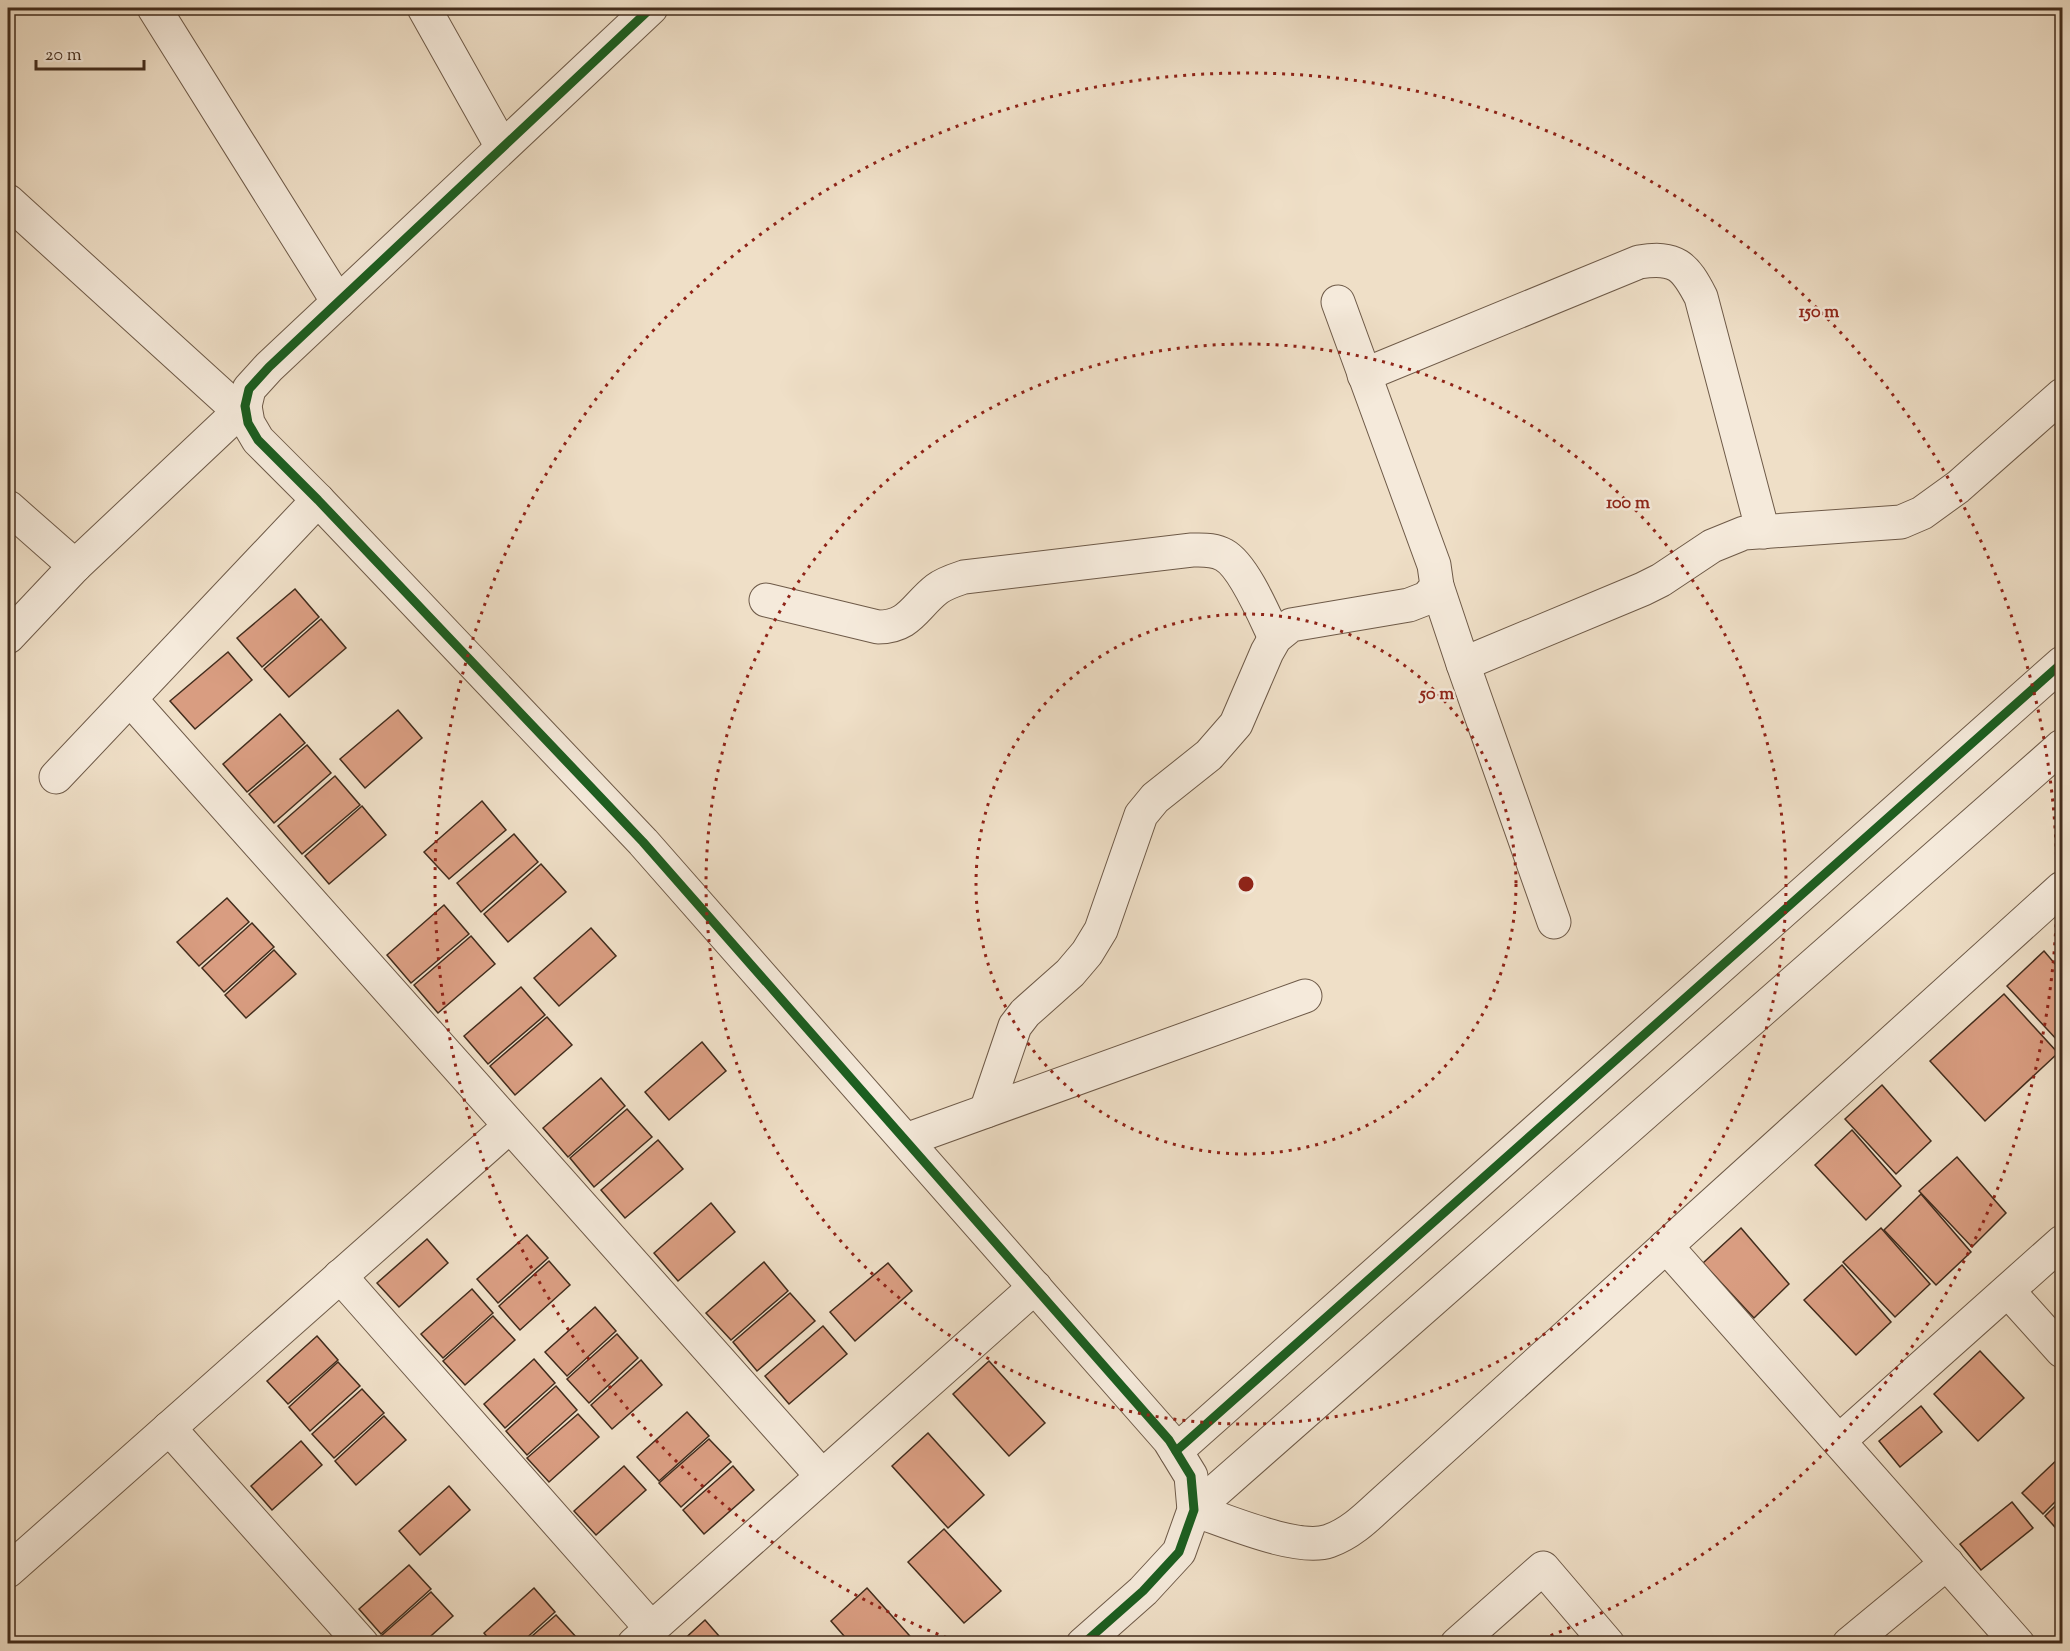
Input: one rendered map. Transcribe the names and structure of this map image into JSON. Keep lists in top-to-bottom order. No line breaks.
{"scale_bar":"20 m","rings":["150 m","100 m","50 m"]}
